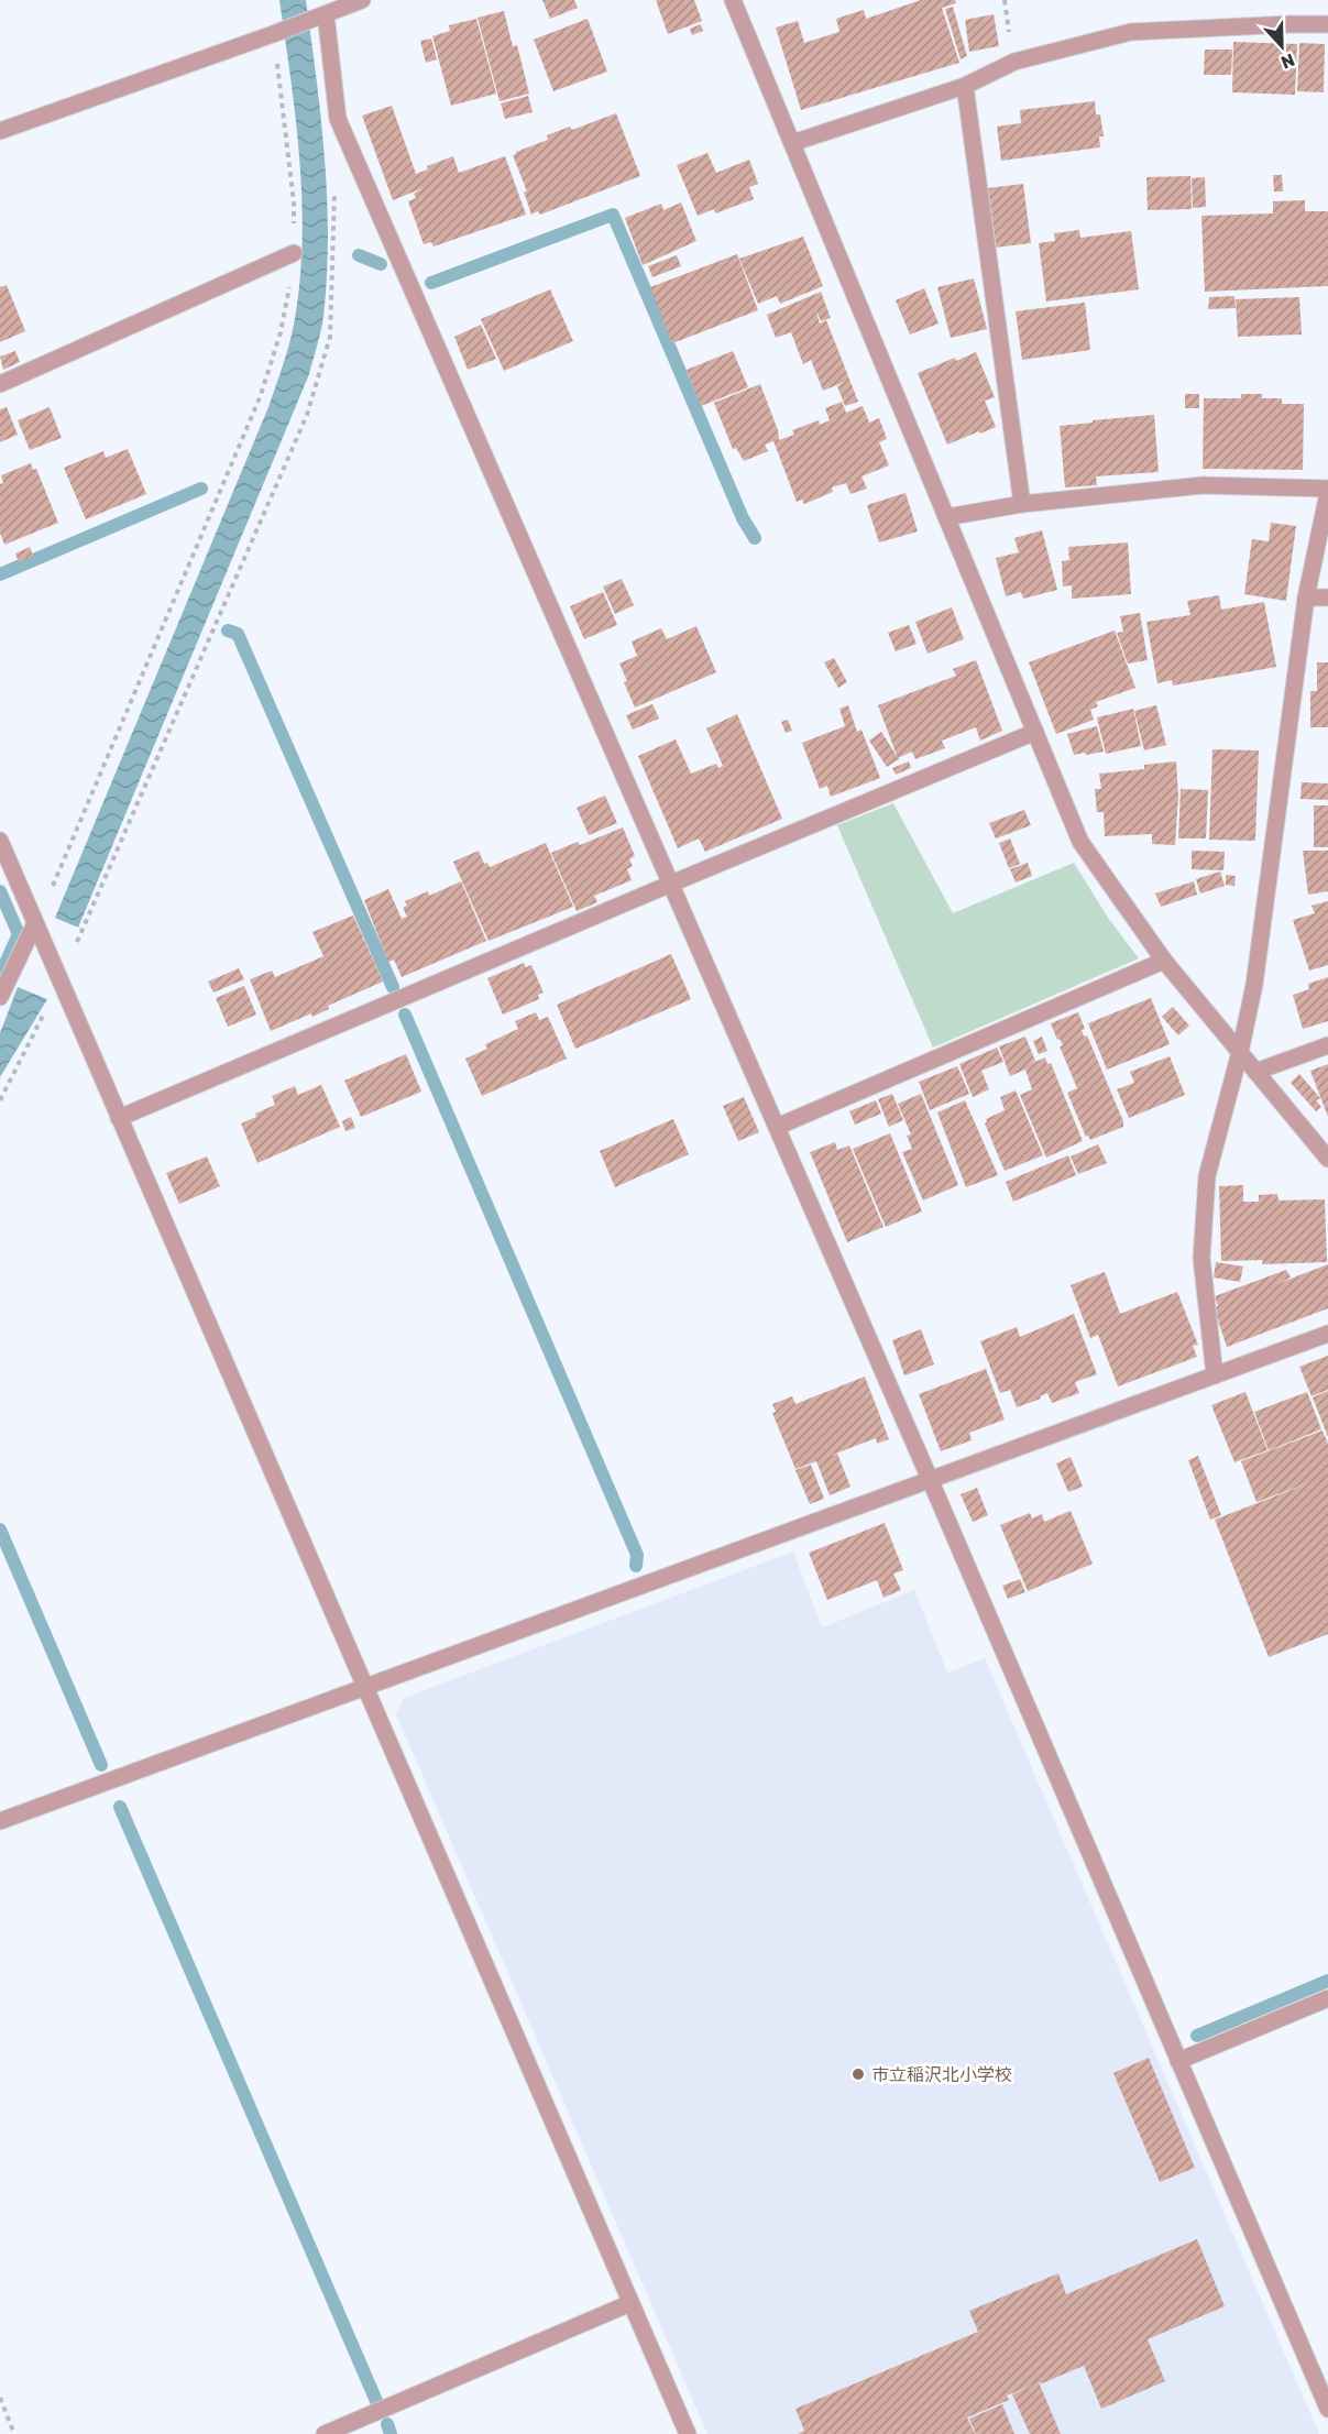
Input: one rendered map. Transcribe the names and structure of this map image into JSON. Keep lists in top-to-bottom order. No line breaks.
{"places":["市立稲沢北小学校"],"north":"bottom"}
